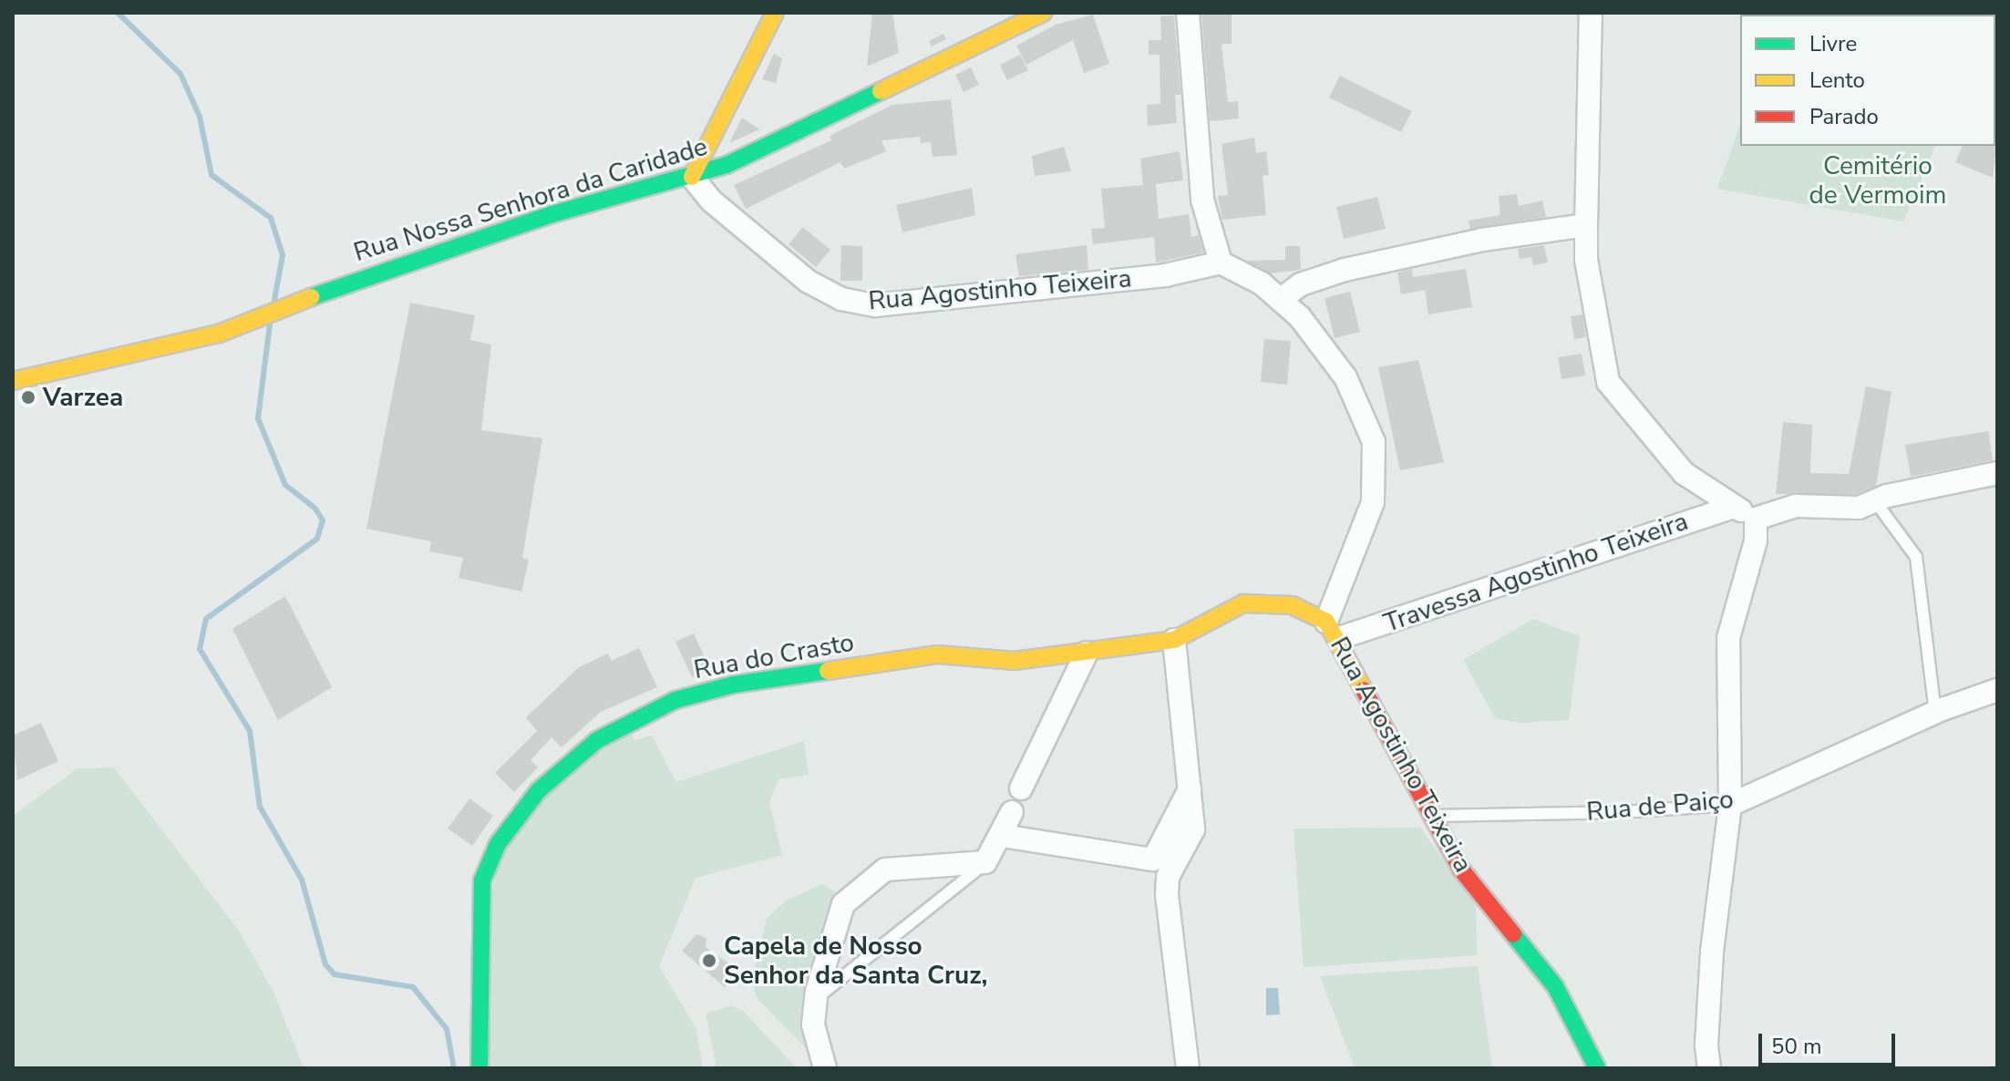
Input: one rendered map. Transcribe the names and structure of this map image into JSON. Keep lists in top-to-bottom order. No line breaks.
{"streets":{"street":["Rua Nossa Senhora da Caridade","Rua Agostinho Teixeira","Travessa Agostinho Teixeira","Rua do Crasto","Rua de Paiço"]},"crossings":[["Rua Nossa Senhora da Caridade","Rua Agostinho Teixeira"],["Rua Agostinho Teixeira","Travessa Agostinho Teixeira"],["Rua Agostinho Teixeira","Rua do Crasto"],["Rua Agostinho Teixeira","Rua de Paiço"],["Travessa Agostinho Teixeira","Rua do Crasto"]],"parks":["Cemitério de Vermoim"],"places":["Varzea","Capela de Nosso Senhor da Santa Cruz,"],"legend":["Livre","Lento","Parado"],"scale_bar":"50 m"}
